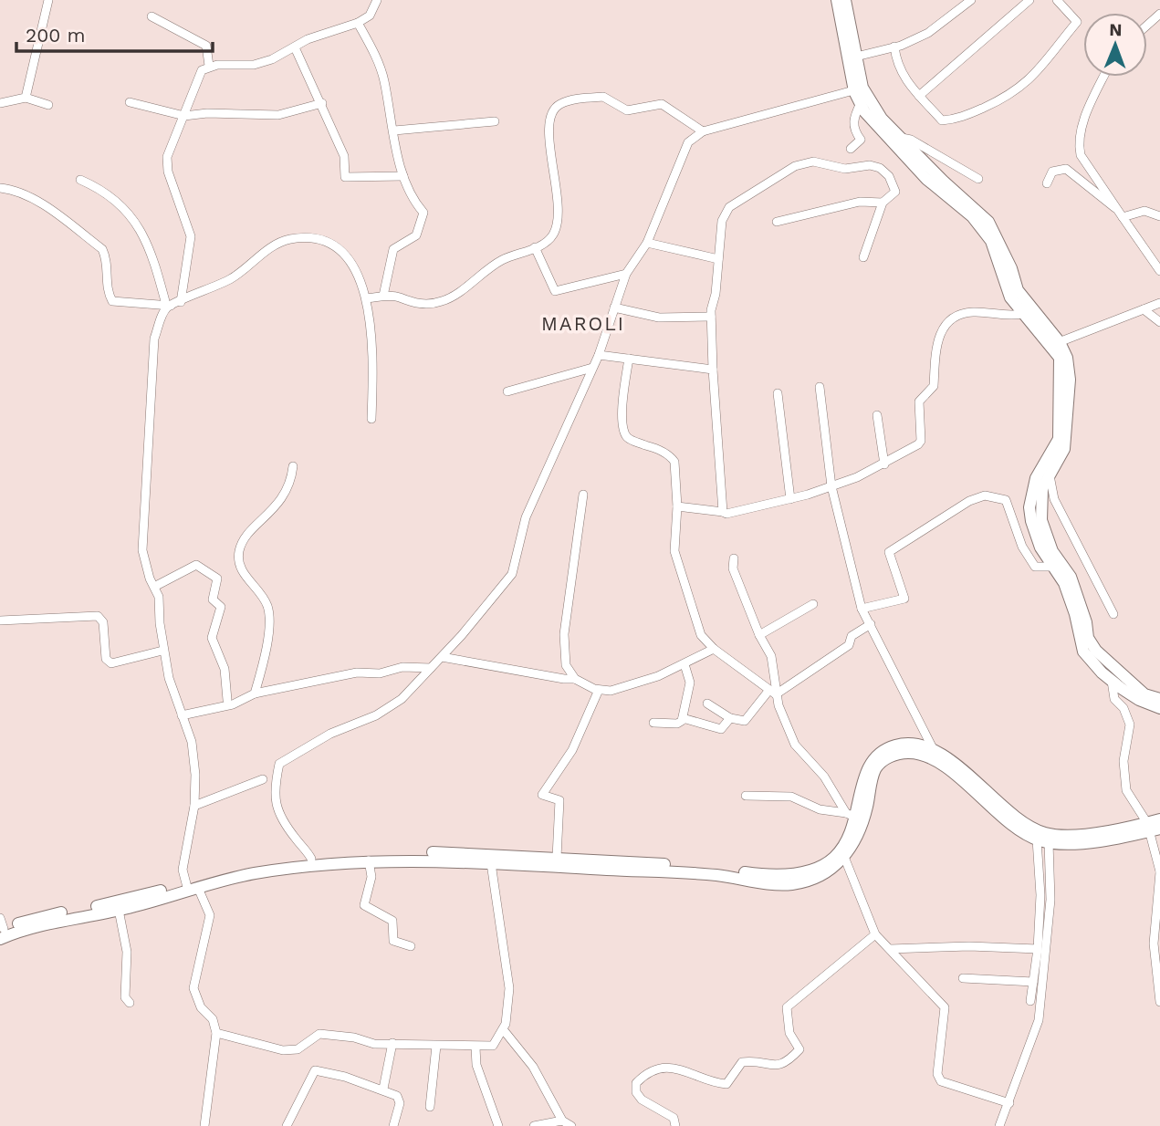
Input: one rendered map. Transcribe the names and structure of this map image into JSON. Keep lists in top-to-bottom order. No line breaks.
{"districts":["MAROLI"],"scale_bar":"200 m","north":"top"}
